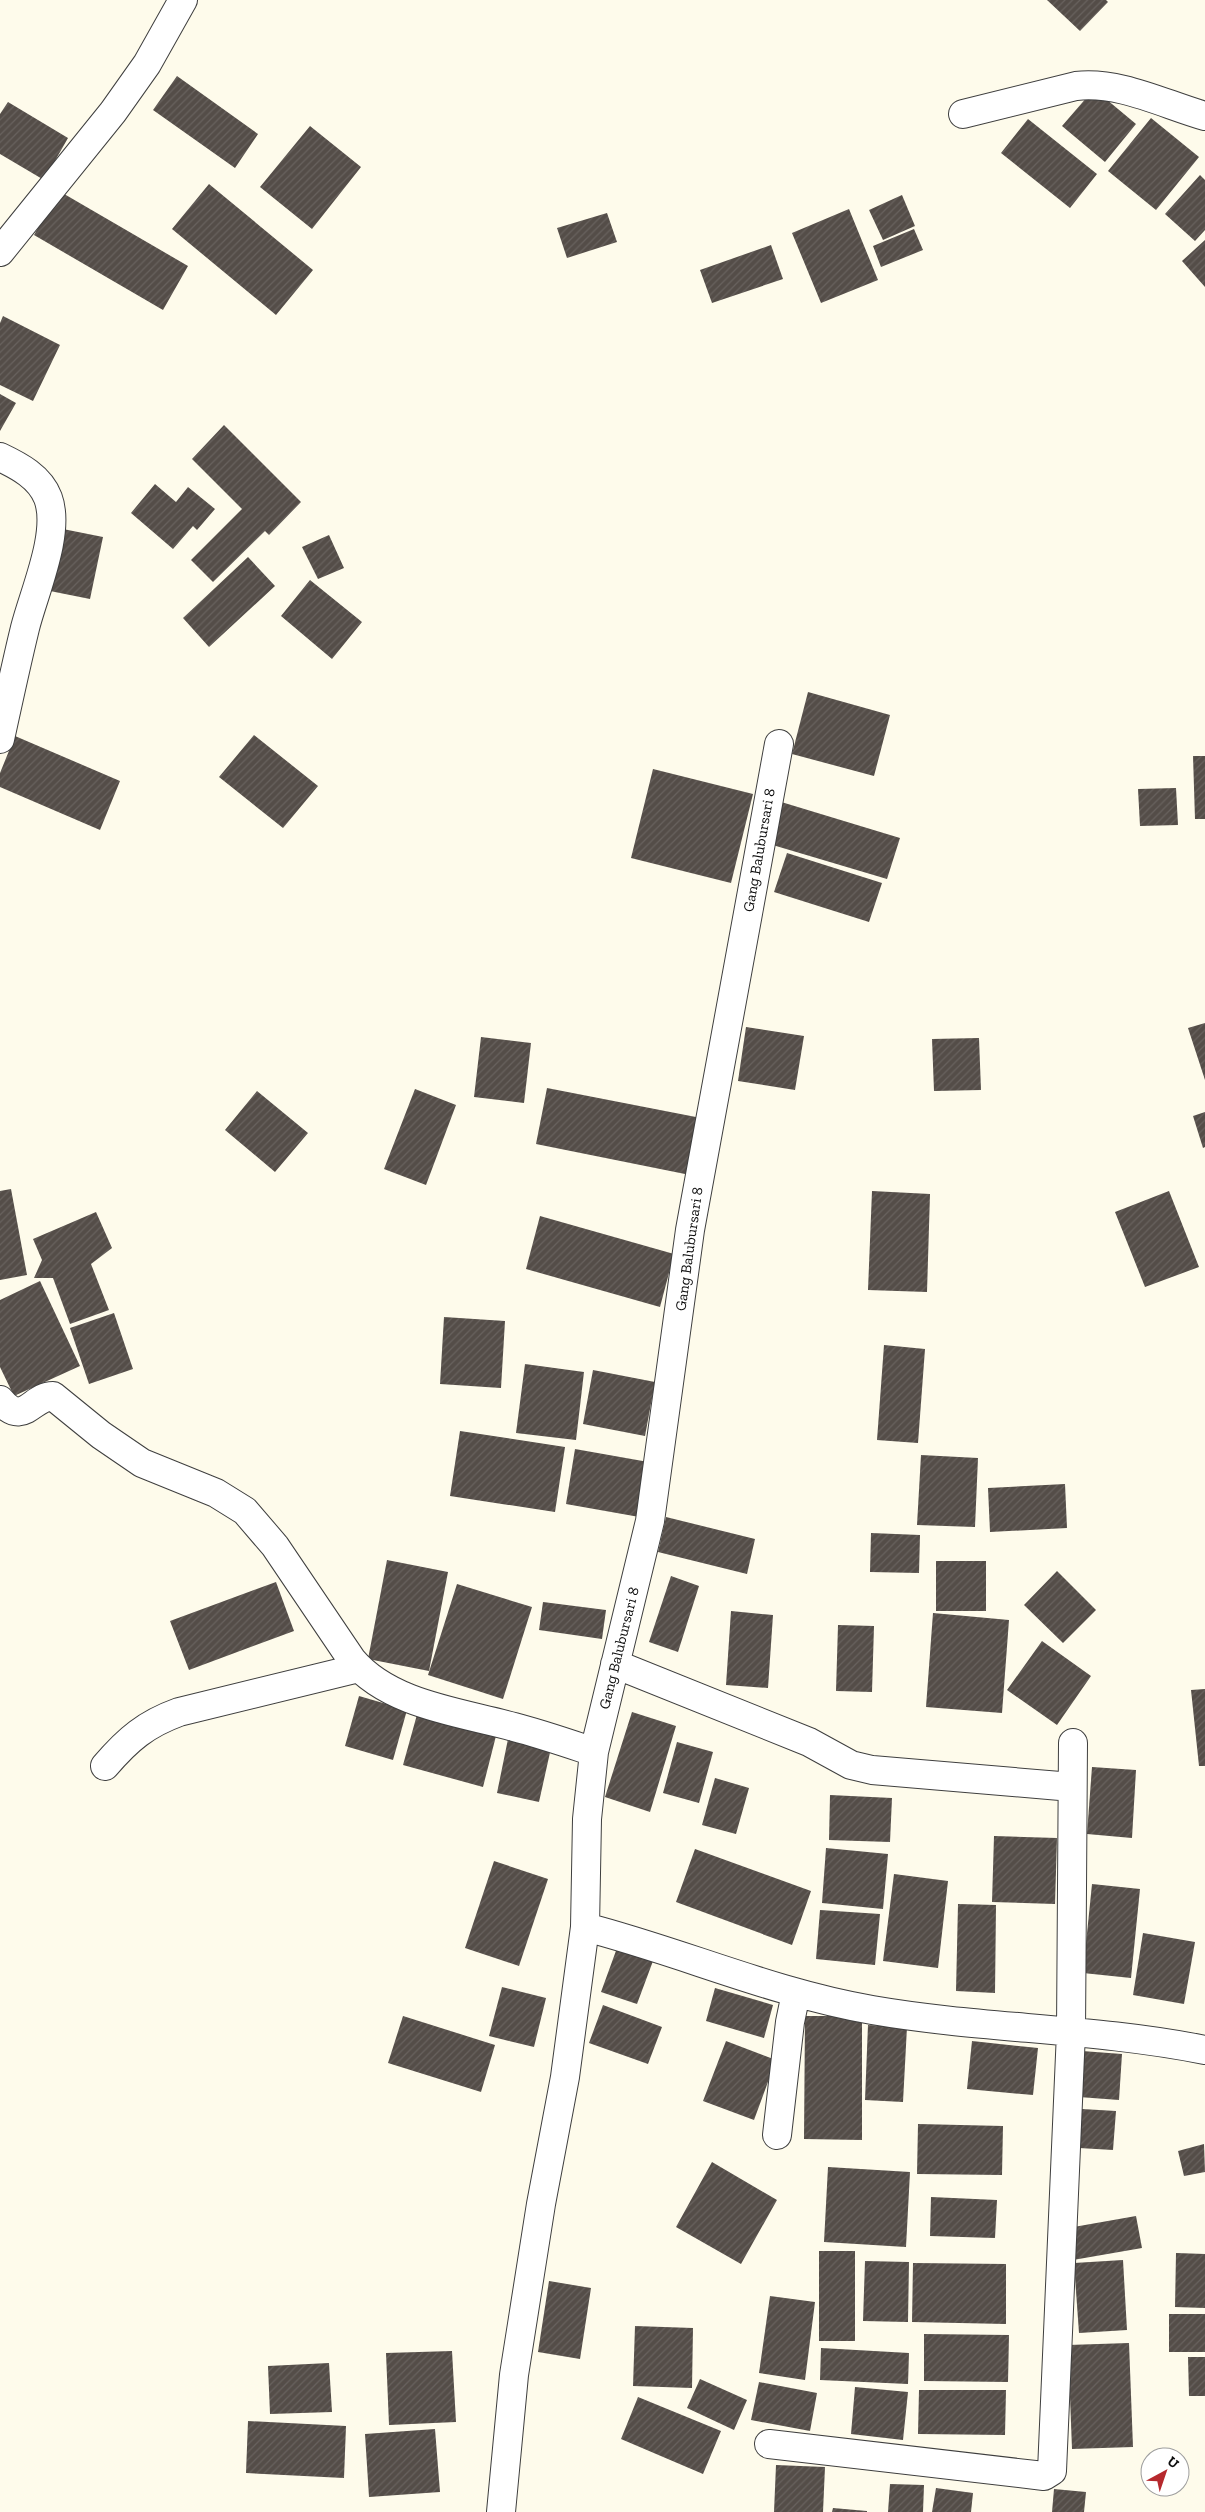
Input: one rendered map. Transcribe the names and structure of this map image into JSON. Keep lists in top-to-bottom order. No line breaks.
{"streets":{"street":["Gang Balubursari 8"]},"north":"top right"}
